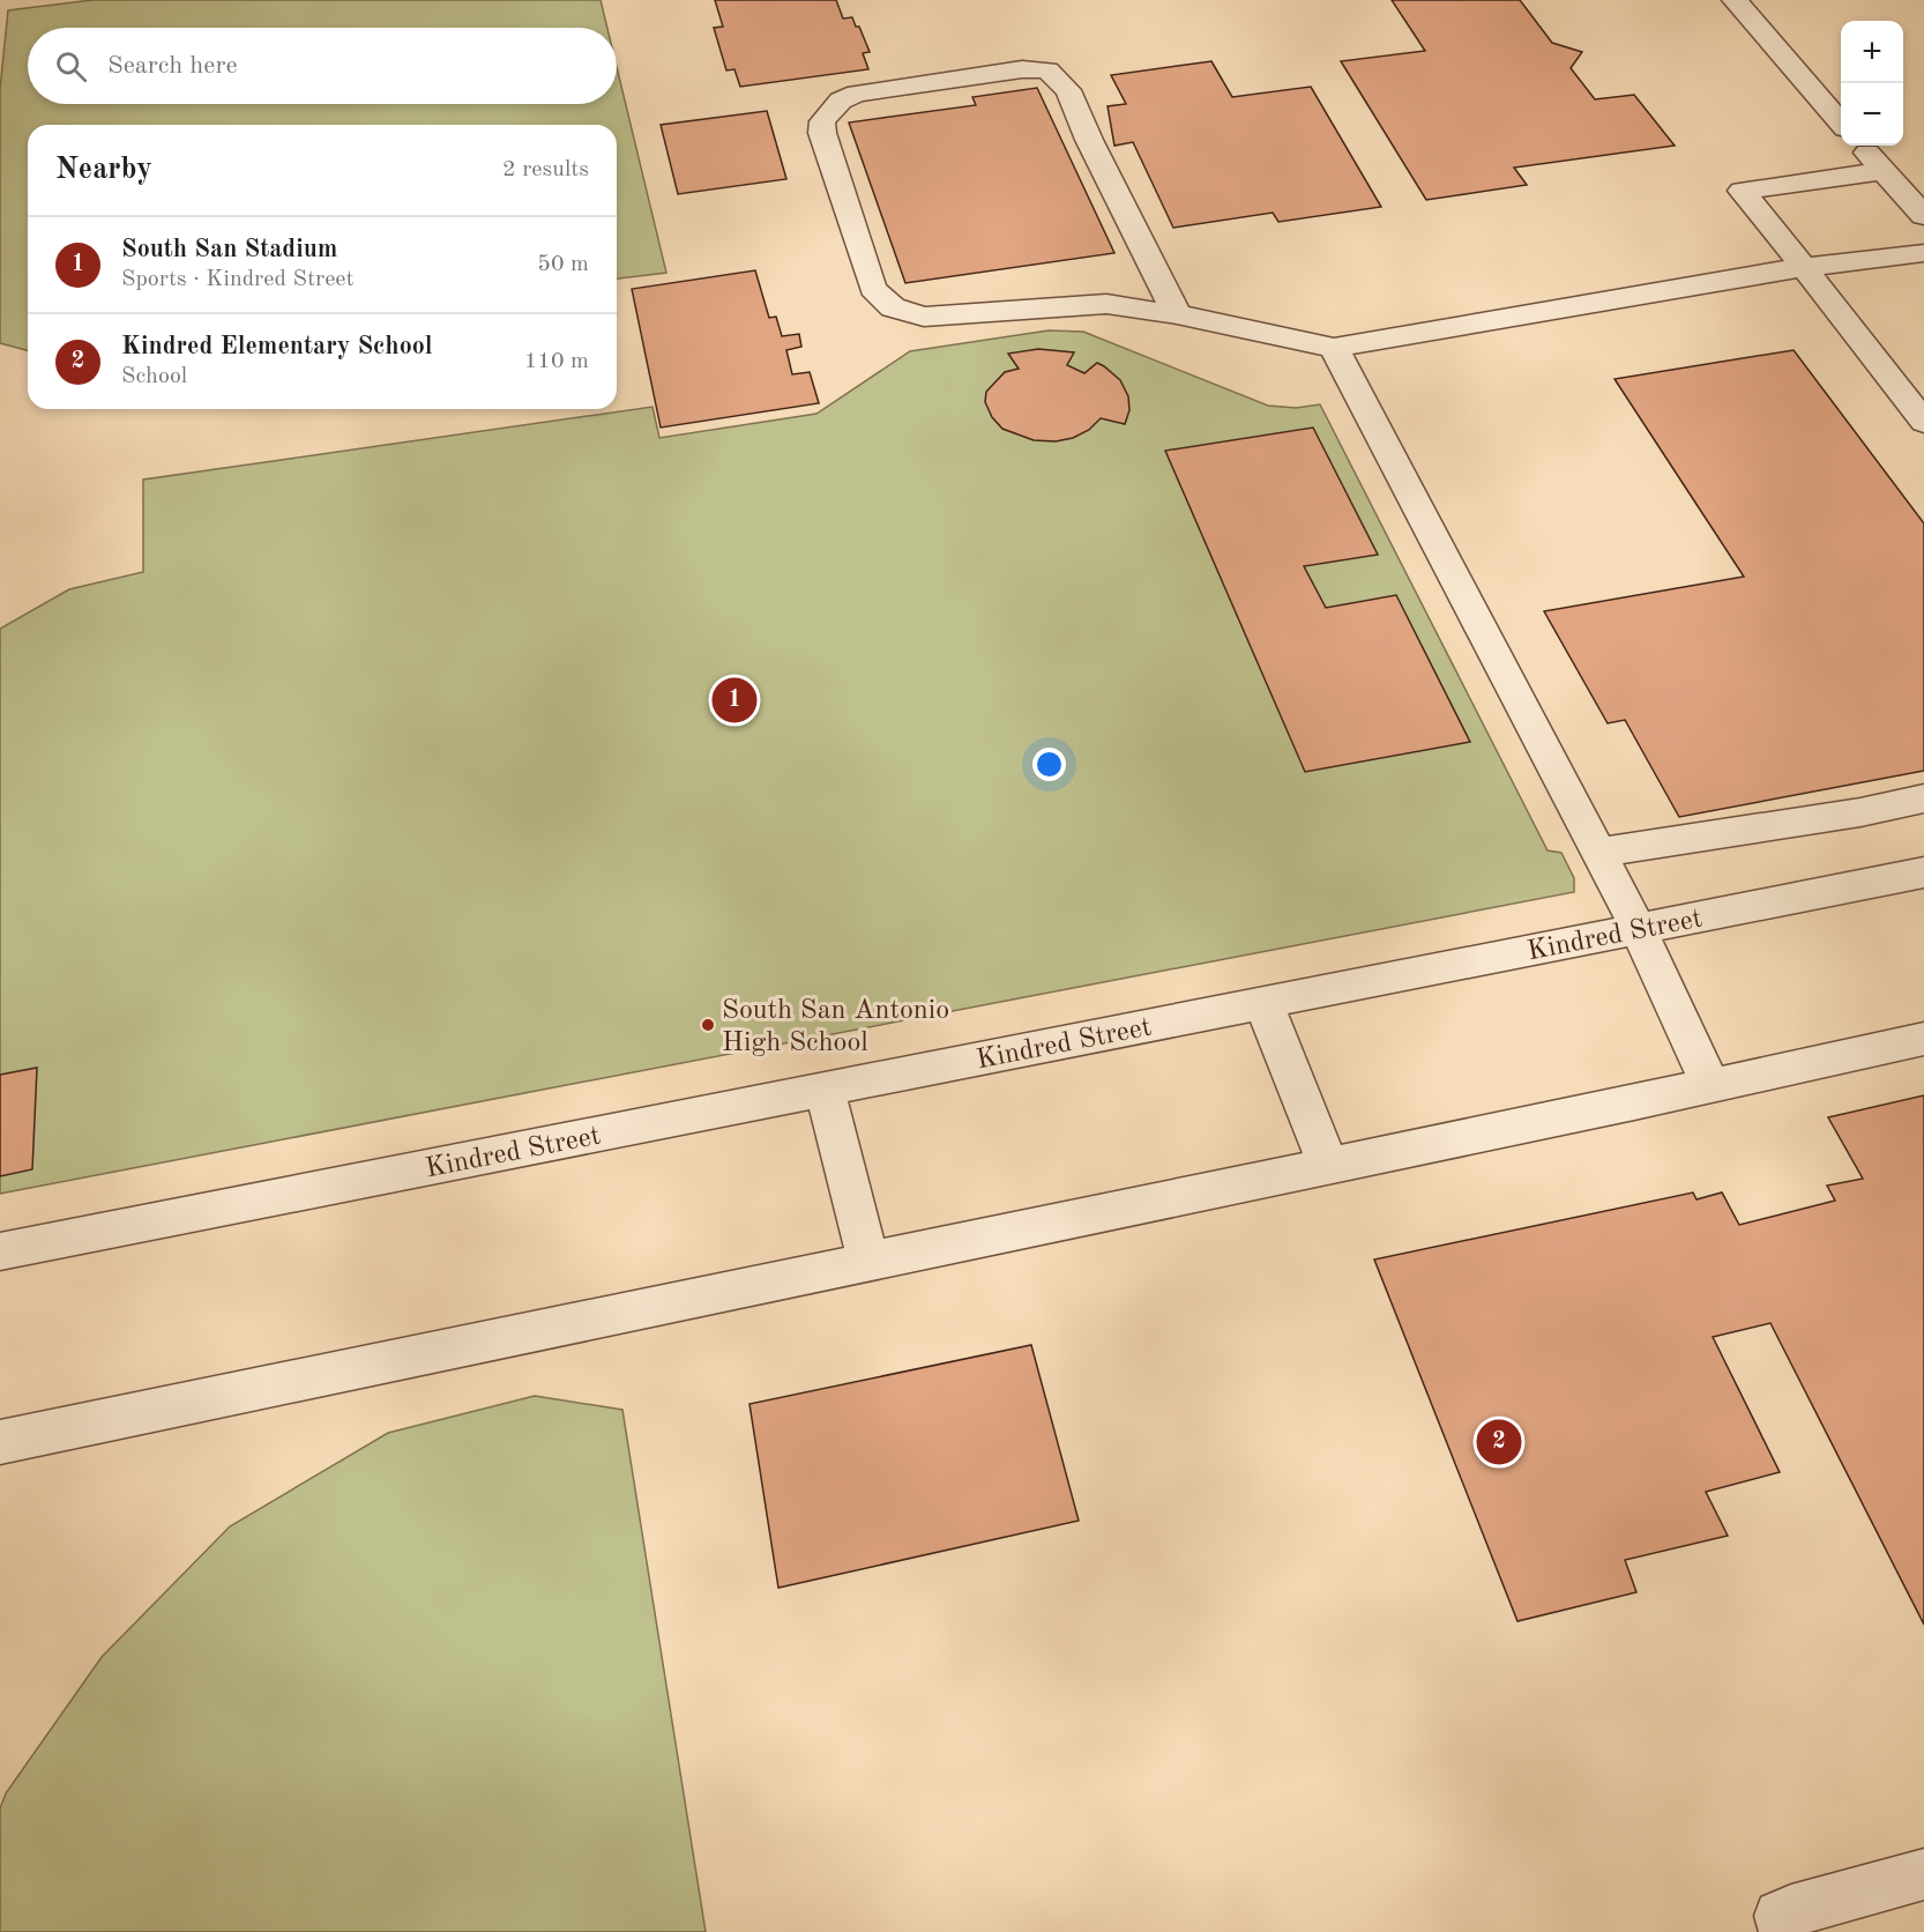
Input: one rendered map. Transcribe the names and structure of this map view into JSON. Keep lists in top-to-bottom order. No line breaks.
{"streets":{"street":["Kindred Street"]},"places":["South San Antonio High School"],"page":{"map_buttons":["+","−"],"search":"Search here","heading":["Nearby","2 results"],"list":[{"mark":"1","name":"South San Stadium","note":"Sports · Kindred Street","value":"50 m"},{"mark":"2","name":"Kindred Elementary School","note":"School","value":"110 m"}],"pins":["1","2"]}}
